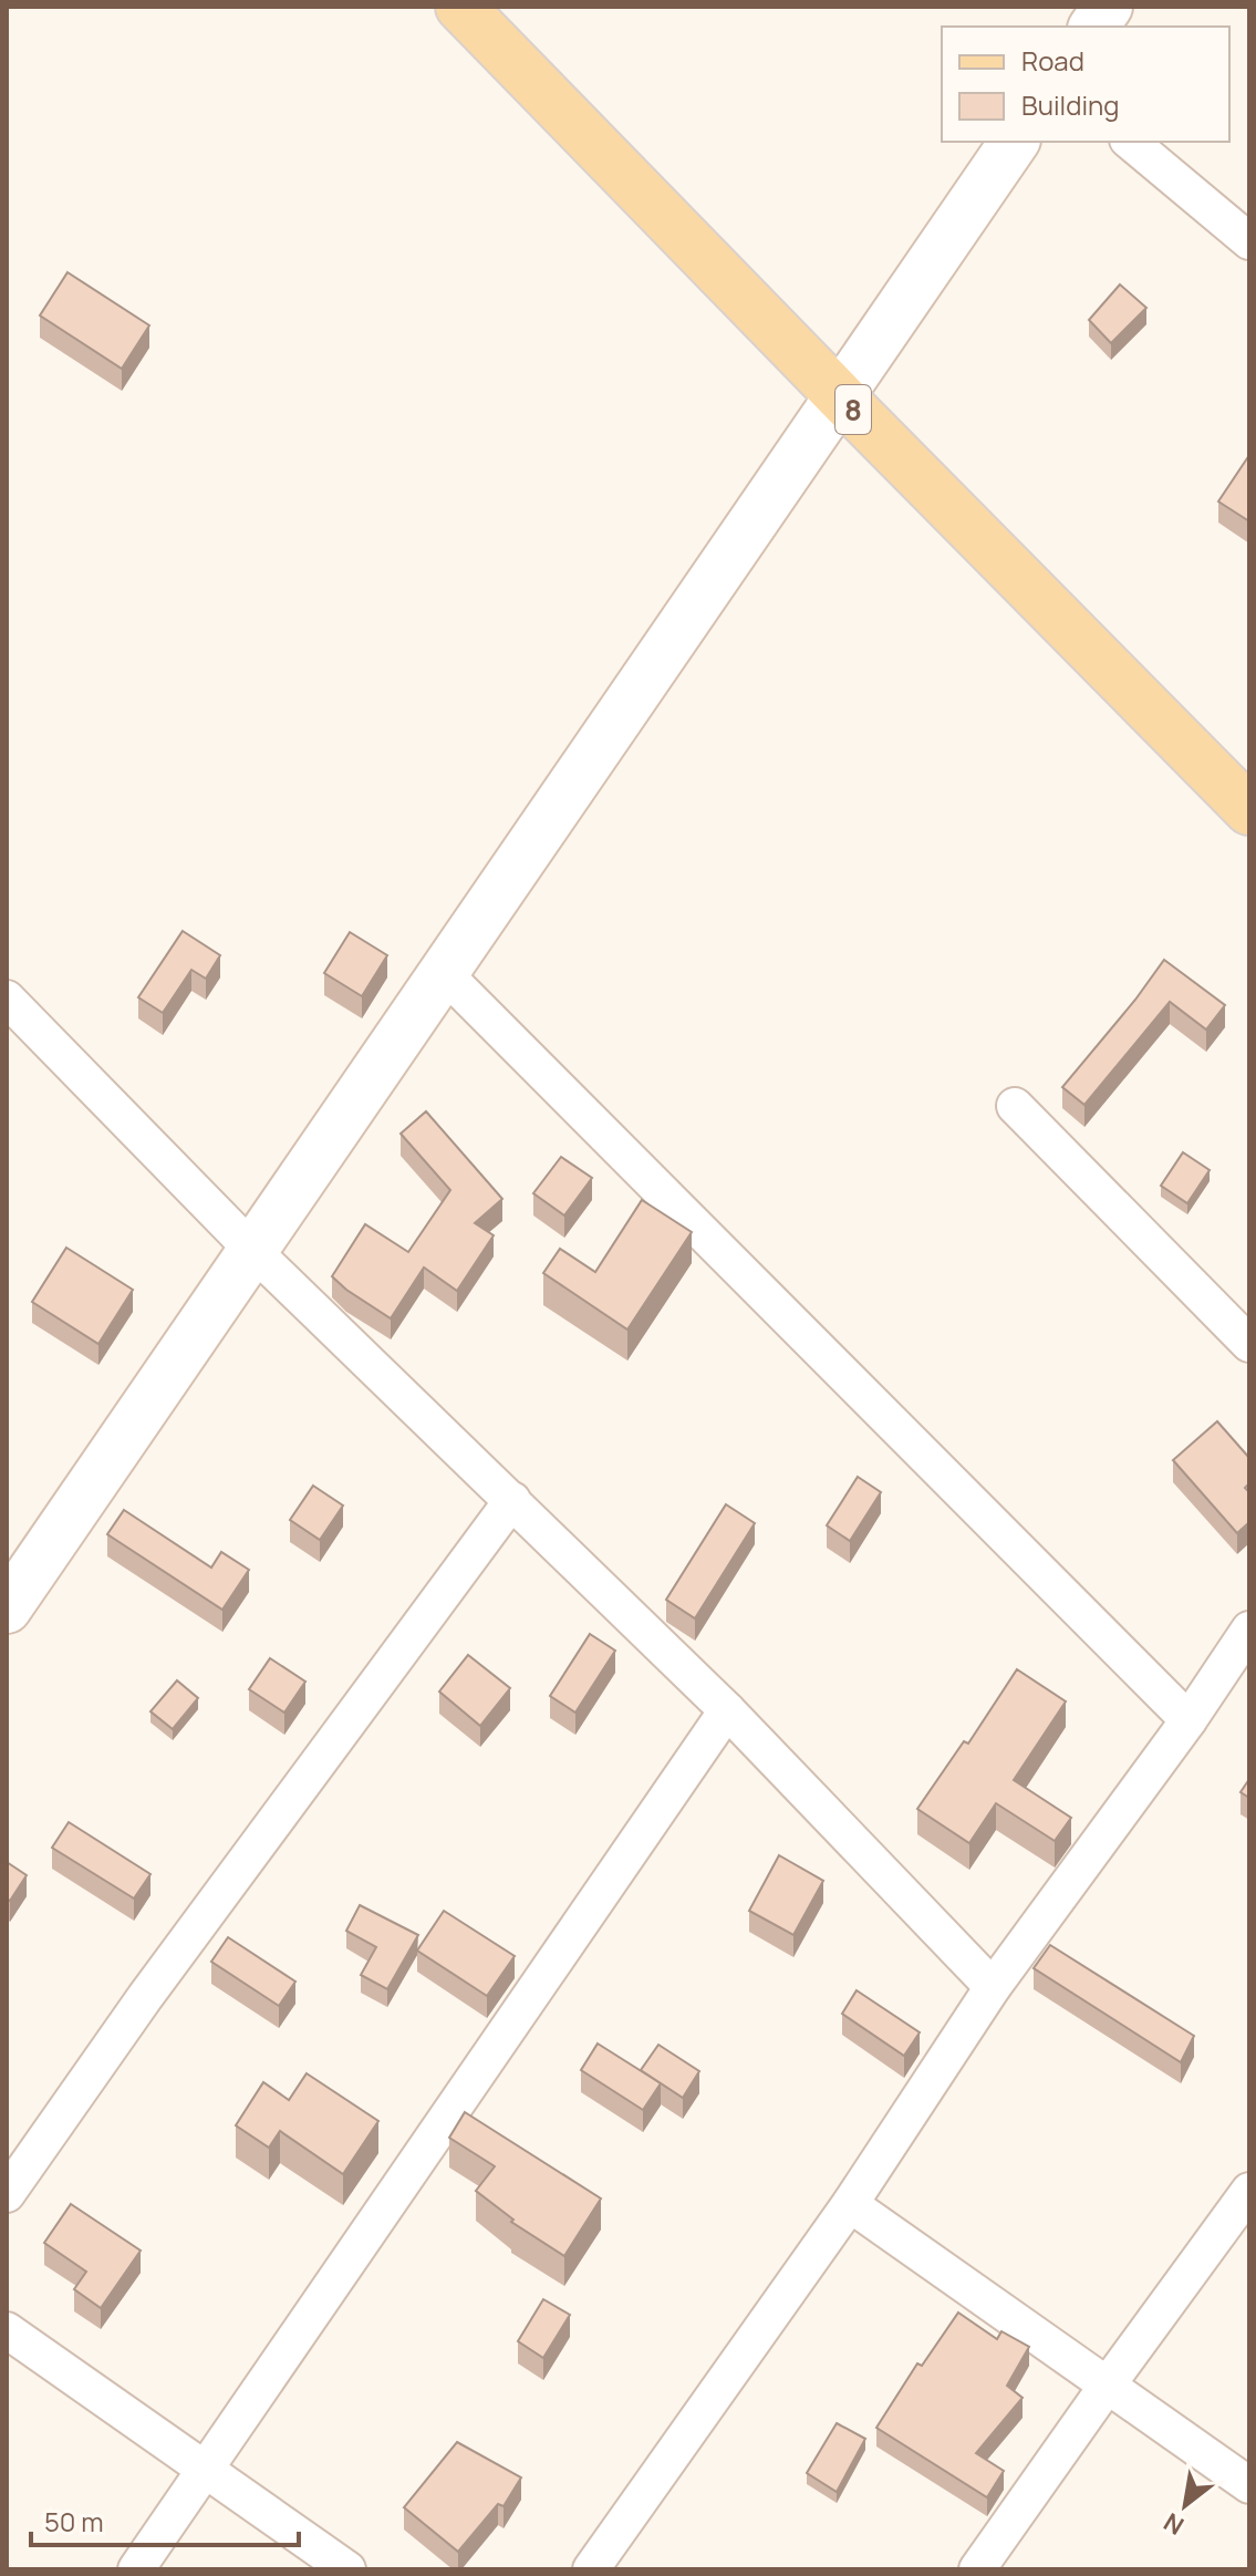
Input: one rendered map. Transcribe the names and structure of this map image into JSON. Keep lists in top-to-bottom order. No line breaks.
{"streets":{"main road":["8"]},"legend":["Road","Building"],"scale_bar":"50 m","north":"bottom left"}
